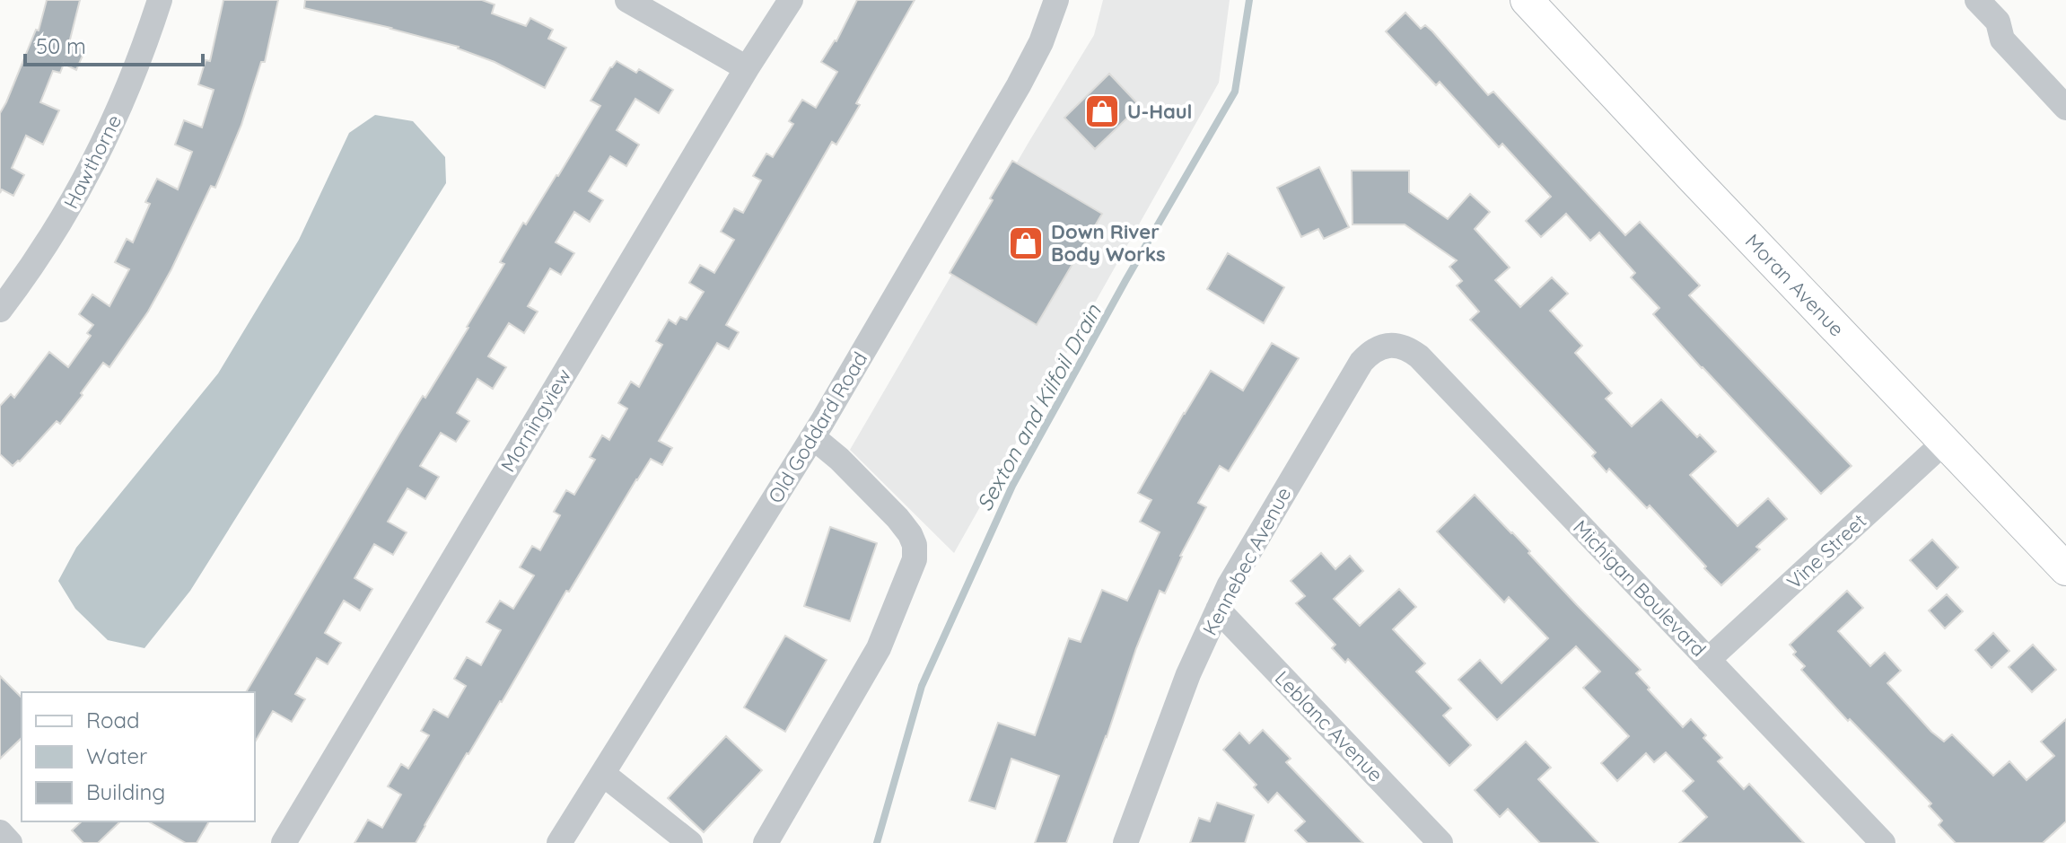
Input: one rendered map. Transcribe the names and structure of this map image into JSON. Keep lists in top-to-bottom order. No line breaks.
{"streets":{"main road":["Moran Avenue"],"street":["Hawthorne","Morningview","Old Goddard Road","Vine Street","Kennebec Avenue","Michigan Boulevard","Leblanc Avenue"]},"crossings":[["Moran Avenue","Vine Street"],["Vine Street","Michigan Boulevard"],["Kennebec Avenue","Michigan Boulevard"],["Kennebec Avenue","Leblanc Avenue"]],"water":["Sexton and Kilfoil Drain"],"places":{"shop":["U-Haul","Down River Body Works"]},"legend":["Road","Water","Building"],"scale_bar":"50 m"}
